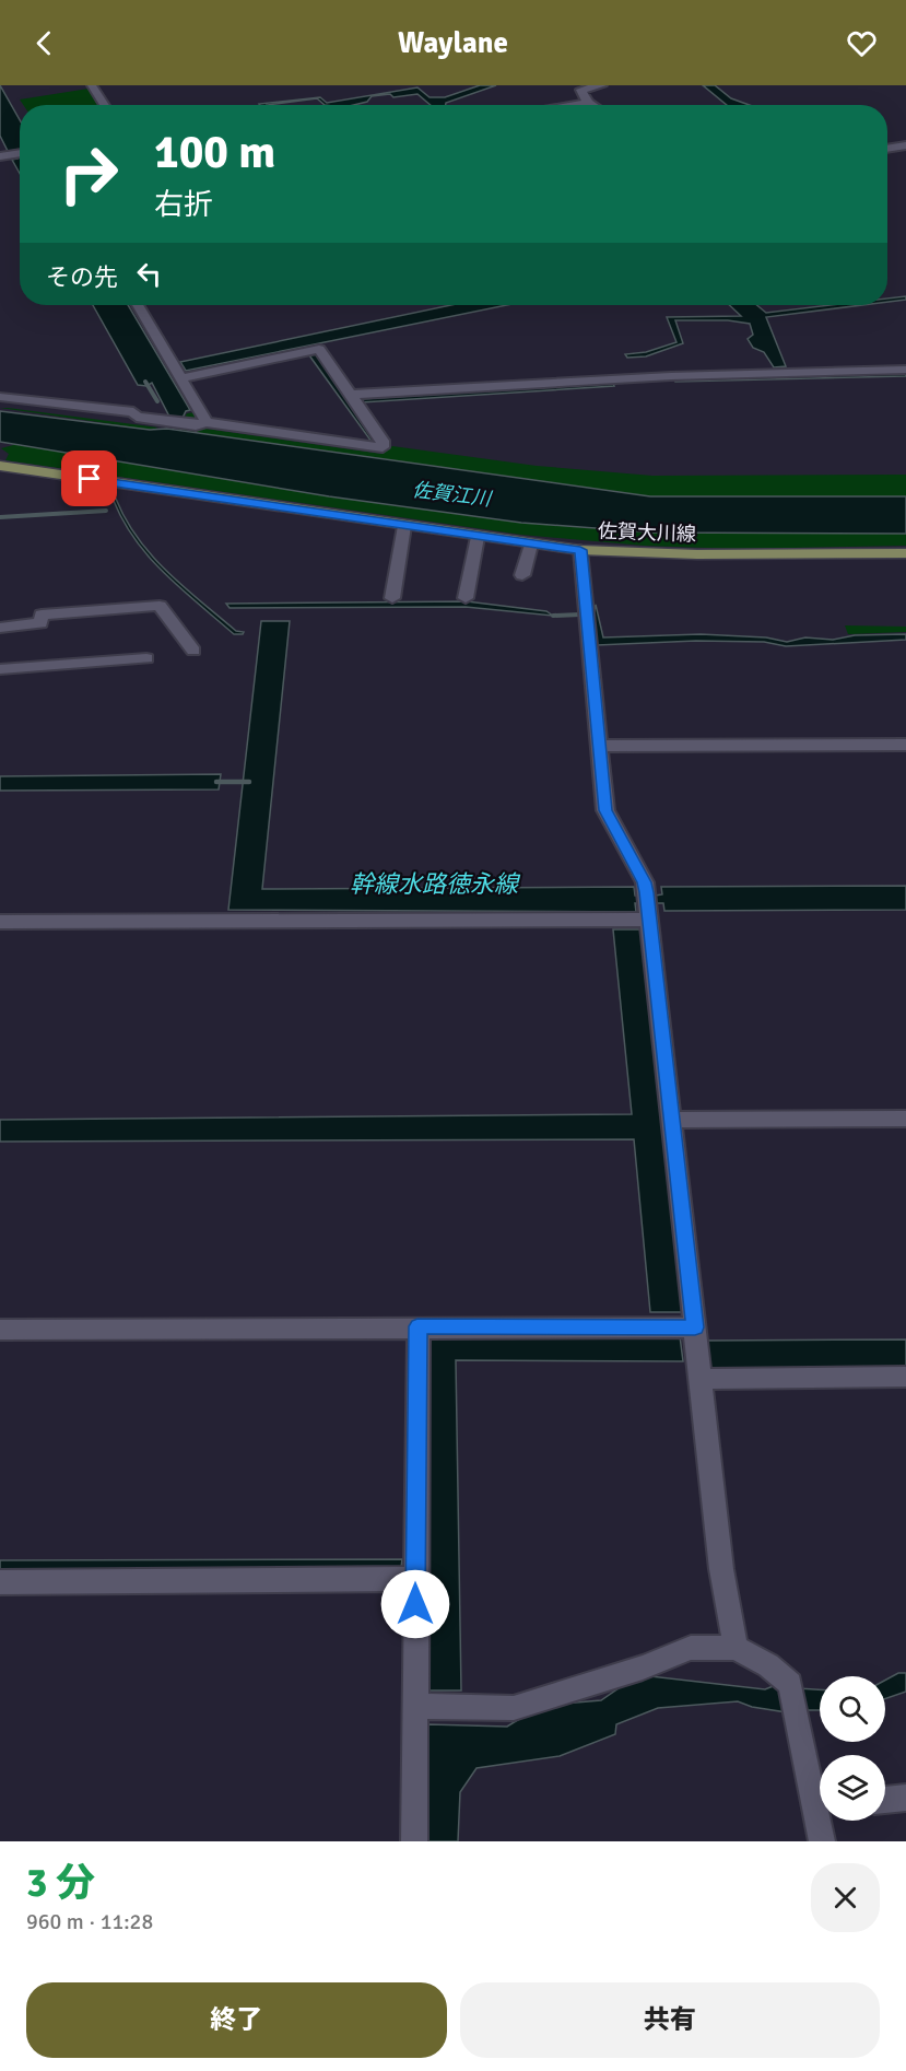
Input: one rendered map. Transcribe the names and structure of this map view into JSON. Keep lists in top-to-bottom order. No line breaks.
{"streets":{"main road":["佐賀大川線"]},"water":["佐賀江川","幹線水路徳永線"],"page":{"header":"Waylane","turn":["100 m","右折"],"then":"その先","heading":["3 分","960 m · 11:28"],"buttons":["終了","共有"]}}
